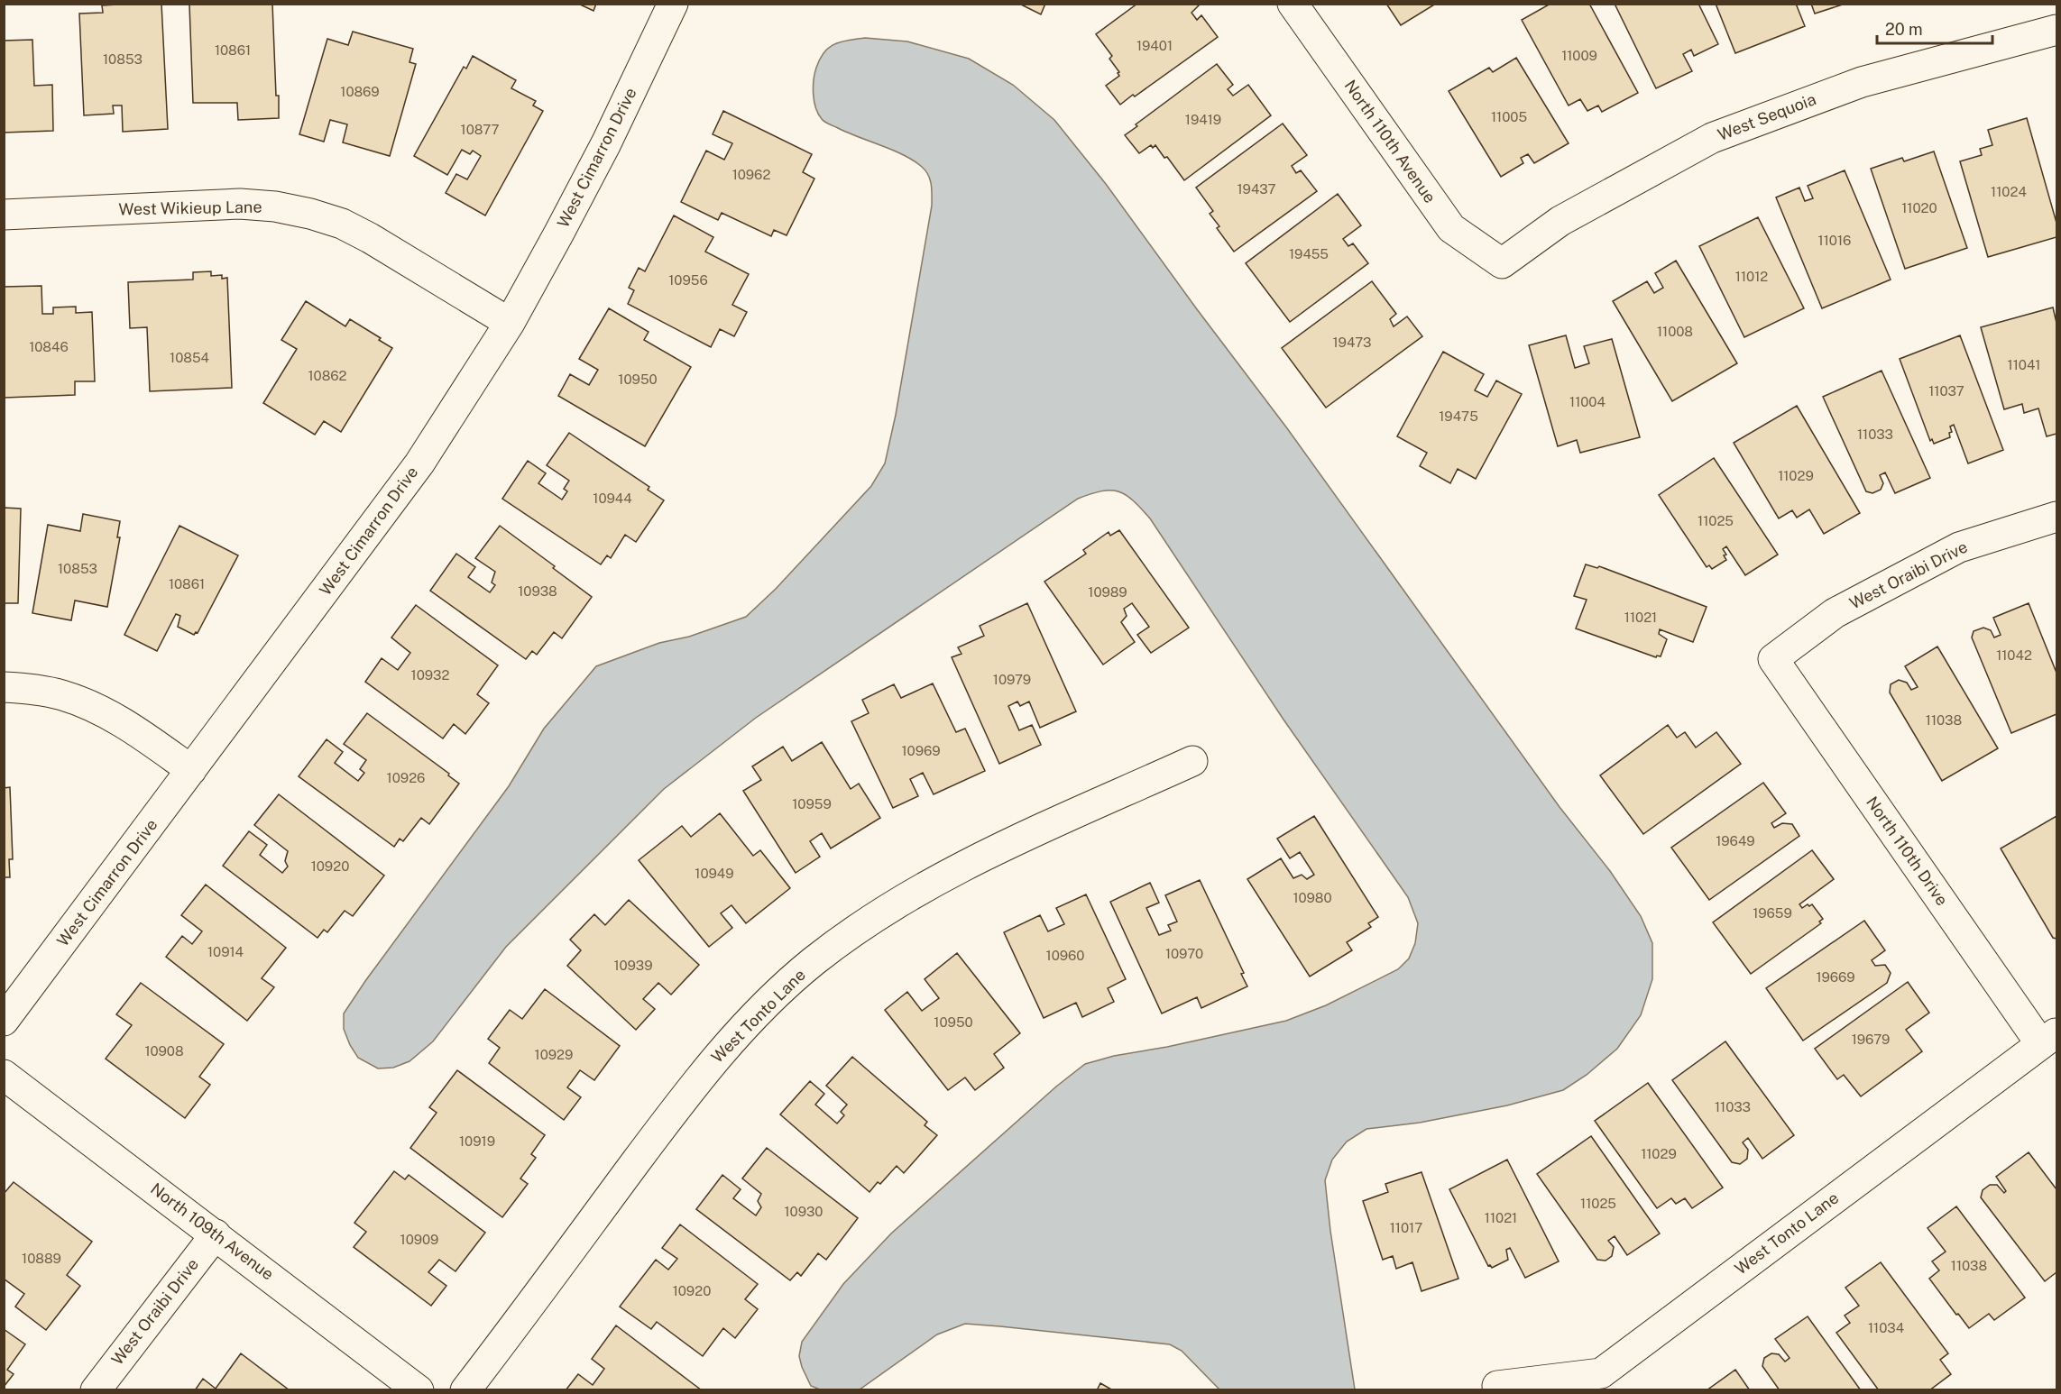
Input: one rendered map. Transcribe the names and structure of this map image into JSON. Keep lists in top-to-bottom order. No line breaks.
{"streets":{"street":["West Sequoia","North 110th Avenue","West Cimarron Drive","West Wikieup Lane","West Oraibi Drive","North 110th Drive","West Tonto Lane","North 109th Avenue"]},"crossings":[["West Sequoia","North 110th Avenue"],["West Cimarron Drive","West Wikieup Lane"],["West Oraibi Drive","North 110th Drive"],["West Oraibi Drive","North 109th Avenue"],["North 110th Drive","West Tonto Lane"]],"house_numbers":["19401","10861","11009","10853","10869","11005","19419","10877","10962","19437","11024","11020","11016","19455","11012","10956","11008","19473","10846","10854","11041","10862","10950","11037","11004","19475","11033","11029","10944","11025","10853","10861","10938","10989","11021","11042","10932","10979","11038","10969","10926","10959","19649","10920","10949","10980","19659","10914","10970","10960","10939","19669","10950","19679","10908","10929","11033","10919","11029","11025","10930","11021","11017","10909","10889","11038","10920","11034"],"scale_bar":"20 m"}
